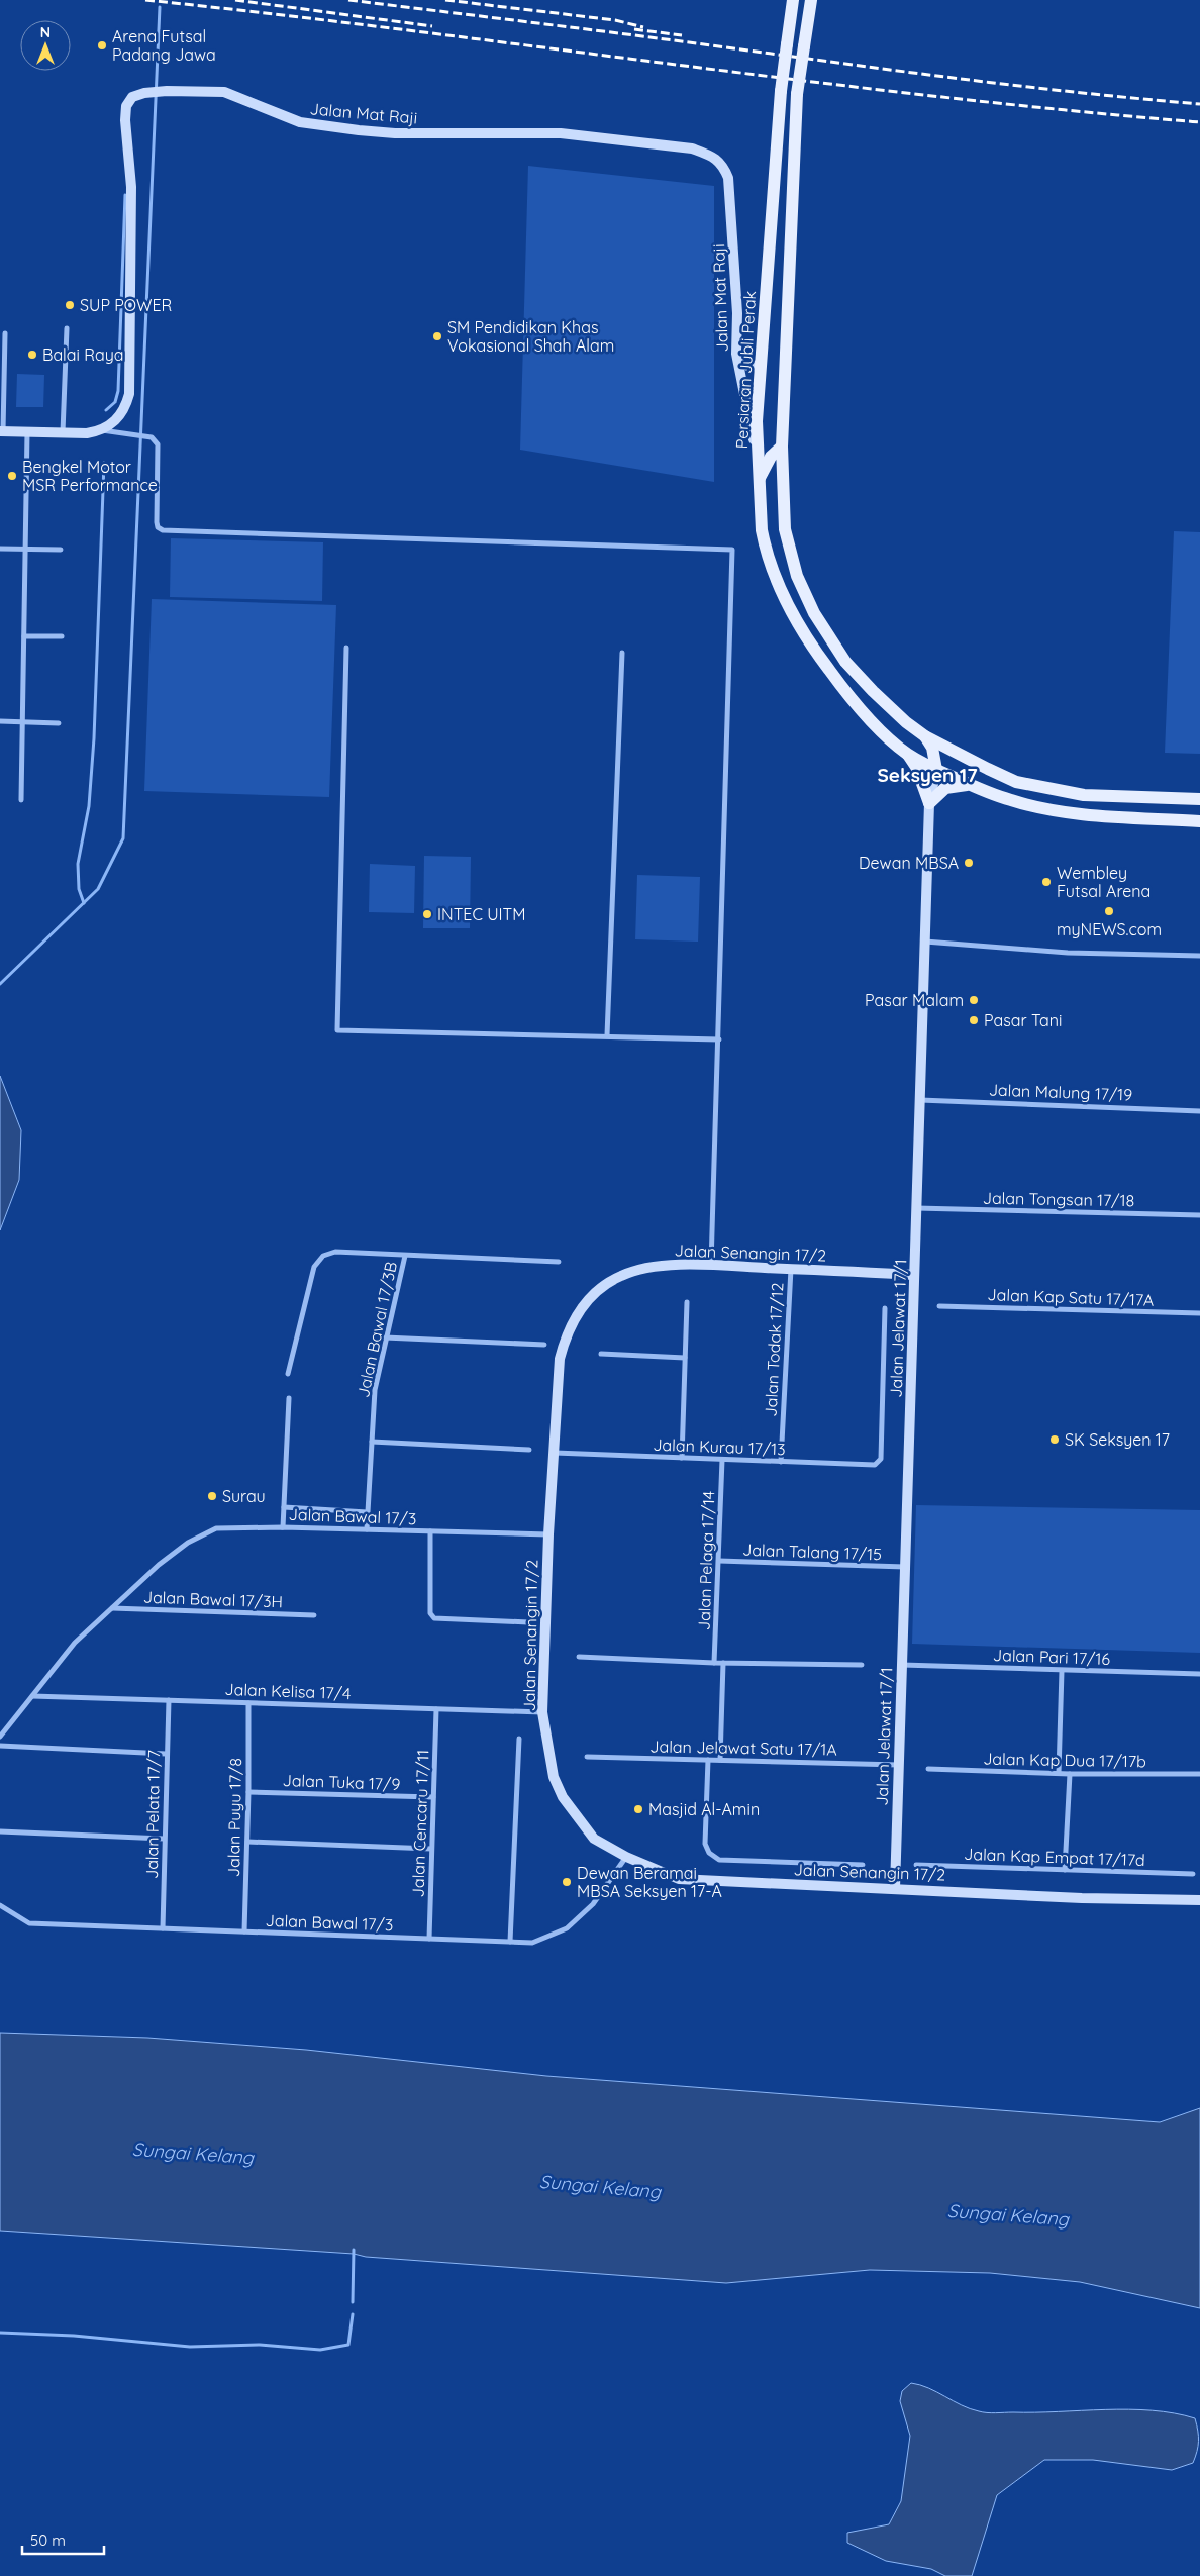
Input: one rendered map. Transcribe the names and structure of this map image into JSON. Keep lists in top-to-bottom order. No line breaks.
{"streets":{"main road":["Persiaran Jubli Perak"],"street":["Jalan Mat Raji","Jalan Malung 17/19","Jalan Tongsan 17/18","Jalan Senangin 17/2","Jalan Kap Satu 17/17A","Jalan Jelawat 17/1","Jalan Bawal 17/3B","Jalan Todak 17/12","Jalan Kurau 17/13","Jalan Bawal 17/3","Jalan Talang 17/15","Jalan Pelaga 17/14","Jalan Bawal 17/3H","Jalan Pari 17/16","Jalan Kelisa 17/4","Jalan Jelawat Satu 17/1A","Jalan Kap Dua 17/17b","Jalan Tuka 17/9","Jalan Pelata 17/7","Jalan Puyu 17/8","Jalan Cencaru 17/11","Jalan Kap Empat 17/17d"]},"crossings":[["Jalan Mat Raji","Persiaran Jubli Perak"],["Persiaran Jubli Perak","Jalan Jelawat 17/1"],["Jalan Malung 17/19","Jalan Jelawat 17/1"],["Jalan Tongsan 17/18","Jalan Jelawat 17/1"],["Jalan Senangin 17/2","Jalan Jelawat 17/1"],["Jalan Senangin 17/2","Jalan Todak 17/12"],["Jalan Senangin 17/2","Jalan Kurau 17/13"],["Jalan Senangin 17/2","Jalan Bawal 17/3"],["Jalan Senangin 17/2","Jalan Kelisa 17/4"],["Jalan Jelawat 17/1","Jalan Talang 17/15"],["Jalan Jelawat 17/1","Jalan Pari 17/16"],["Jalan Jelawat 17/1","Jalan Jelawat Satu 17/1A"],["Jalan Bawal 17/3B","Jalan Bawal 17/3"],["Jalan Todak 17/12","Jalan Kurau 17/13"],["Jalan Kurau 17/13","Jalan Pelaga 17/14"],["Jalan Bawal 17/3","Jalan Bawal 17/3H"],["Jalan Bawal 17/3","Jalan Kelisa 17/4"],["Jalan Bawal 17/3","Jalan Pelata 17/7"],["Jalan Bawal 17/3","Jalan Puyu 17/8"],["Jalan Bawal 17/3","Jalan Cencaru 17/11"],["Jalan Talang 17/15","Jalan Pelaga 17/14"],["Jalan Kelisa 17/4","Jalan Pelata 17/7"],["Jalan Kelisa 17/4","Jalan Puyu 17/8"],["Jalan Kelisa 17/4","Jalan Cencaru 17/11"],["Jalan Tuka 17/9","Jalan Puyu 17/8"],["Jalan Tuka 17/9","Jalan Cencaru 17/11"]],"districts":["Seksyen 17"],"water":["Sungai Kelang"],"places":["Arena Futsal Padang Jawa","SUP POWER","SM Pendidikan Khas Vokasional Shah Alam","Balai Raya","Bengkel Motor MSR Performance","Dewan MBSA","Wembley Futsal Arena","myNEWS.com","INTEC UITM","Pasar Malam","Pasar Tani","SK Seksyen 17","Surau","Masjid Al-Amin","Dewan Beramai MBSA Seksyen 17-A"],"scale_bar":"50 m","north":"top"}
